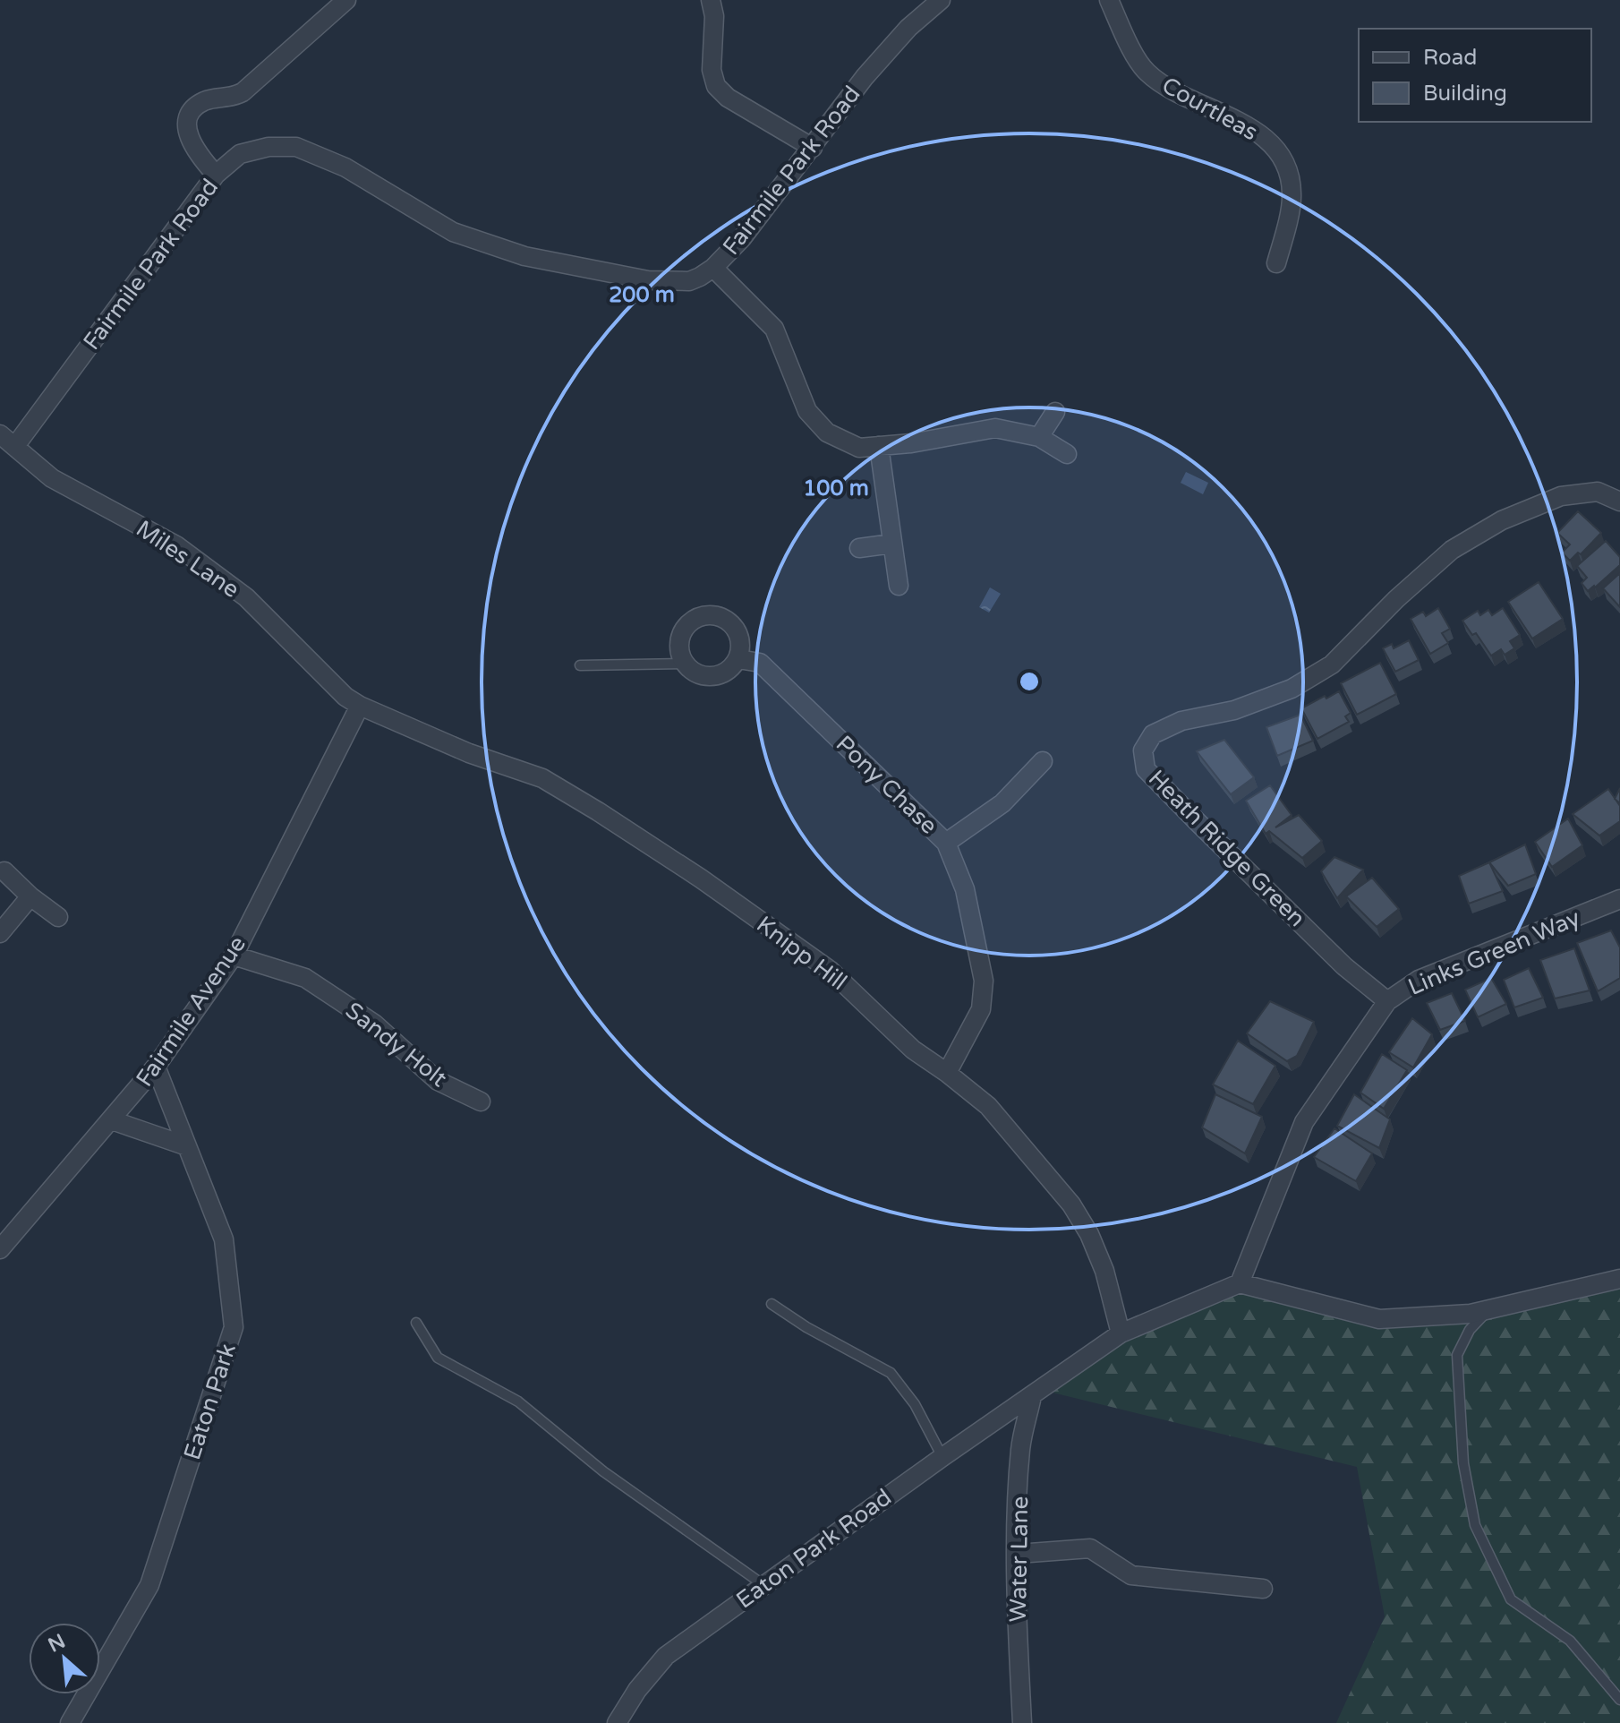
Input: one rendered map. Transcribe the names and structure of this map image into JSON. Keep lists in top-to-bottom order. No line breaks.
{"streets":{"street":["Courtleas","Fairmile Park Road","Miles Lane","Pony Chase","Heath Ridge Green","Links Green Way","Knipp Hill","Fairmile Avenue","Sandy Holt","Eaton Park","Eaton Park Road","Water Lane"]},"crossings":[["Fairmile Park Road","Miles Lane"],["Miles Lane","Knipp Hill"],["Miles Lane","Fairmile Avenue"],["Pony Chase","Knipp Hill"],["Heath Ridge Green","Links Green Way"],["Links Green Way","Eaton Park Road"],["Knipp Hill","Fairmile Avenue"],["Knipp Hill","Eaton Park Road"],["Fairmile Avenue","Sandy Holt"],["Fairmile Avenue","Eaton Park"],["Eaton Park Road","Water Lane"]],"legend":["Road","Building"],"north":"top left","rings":["200 m","100 m"]}
